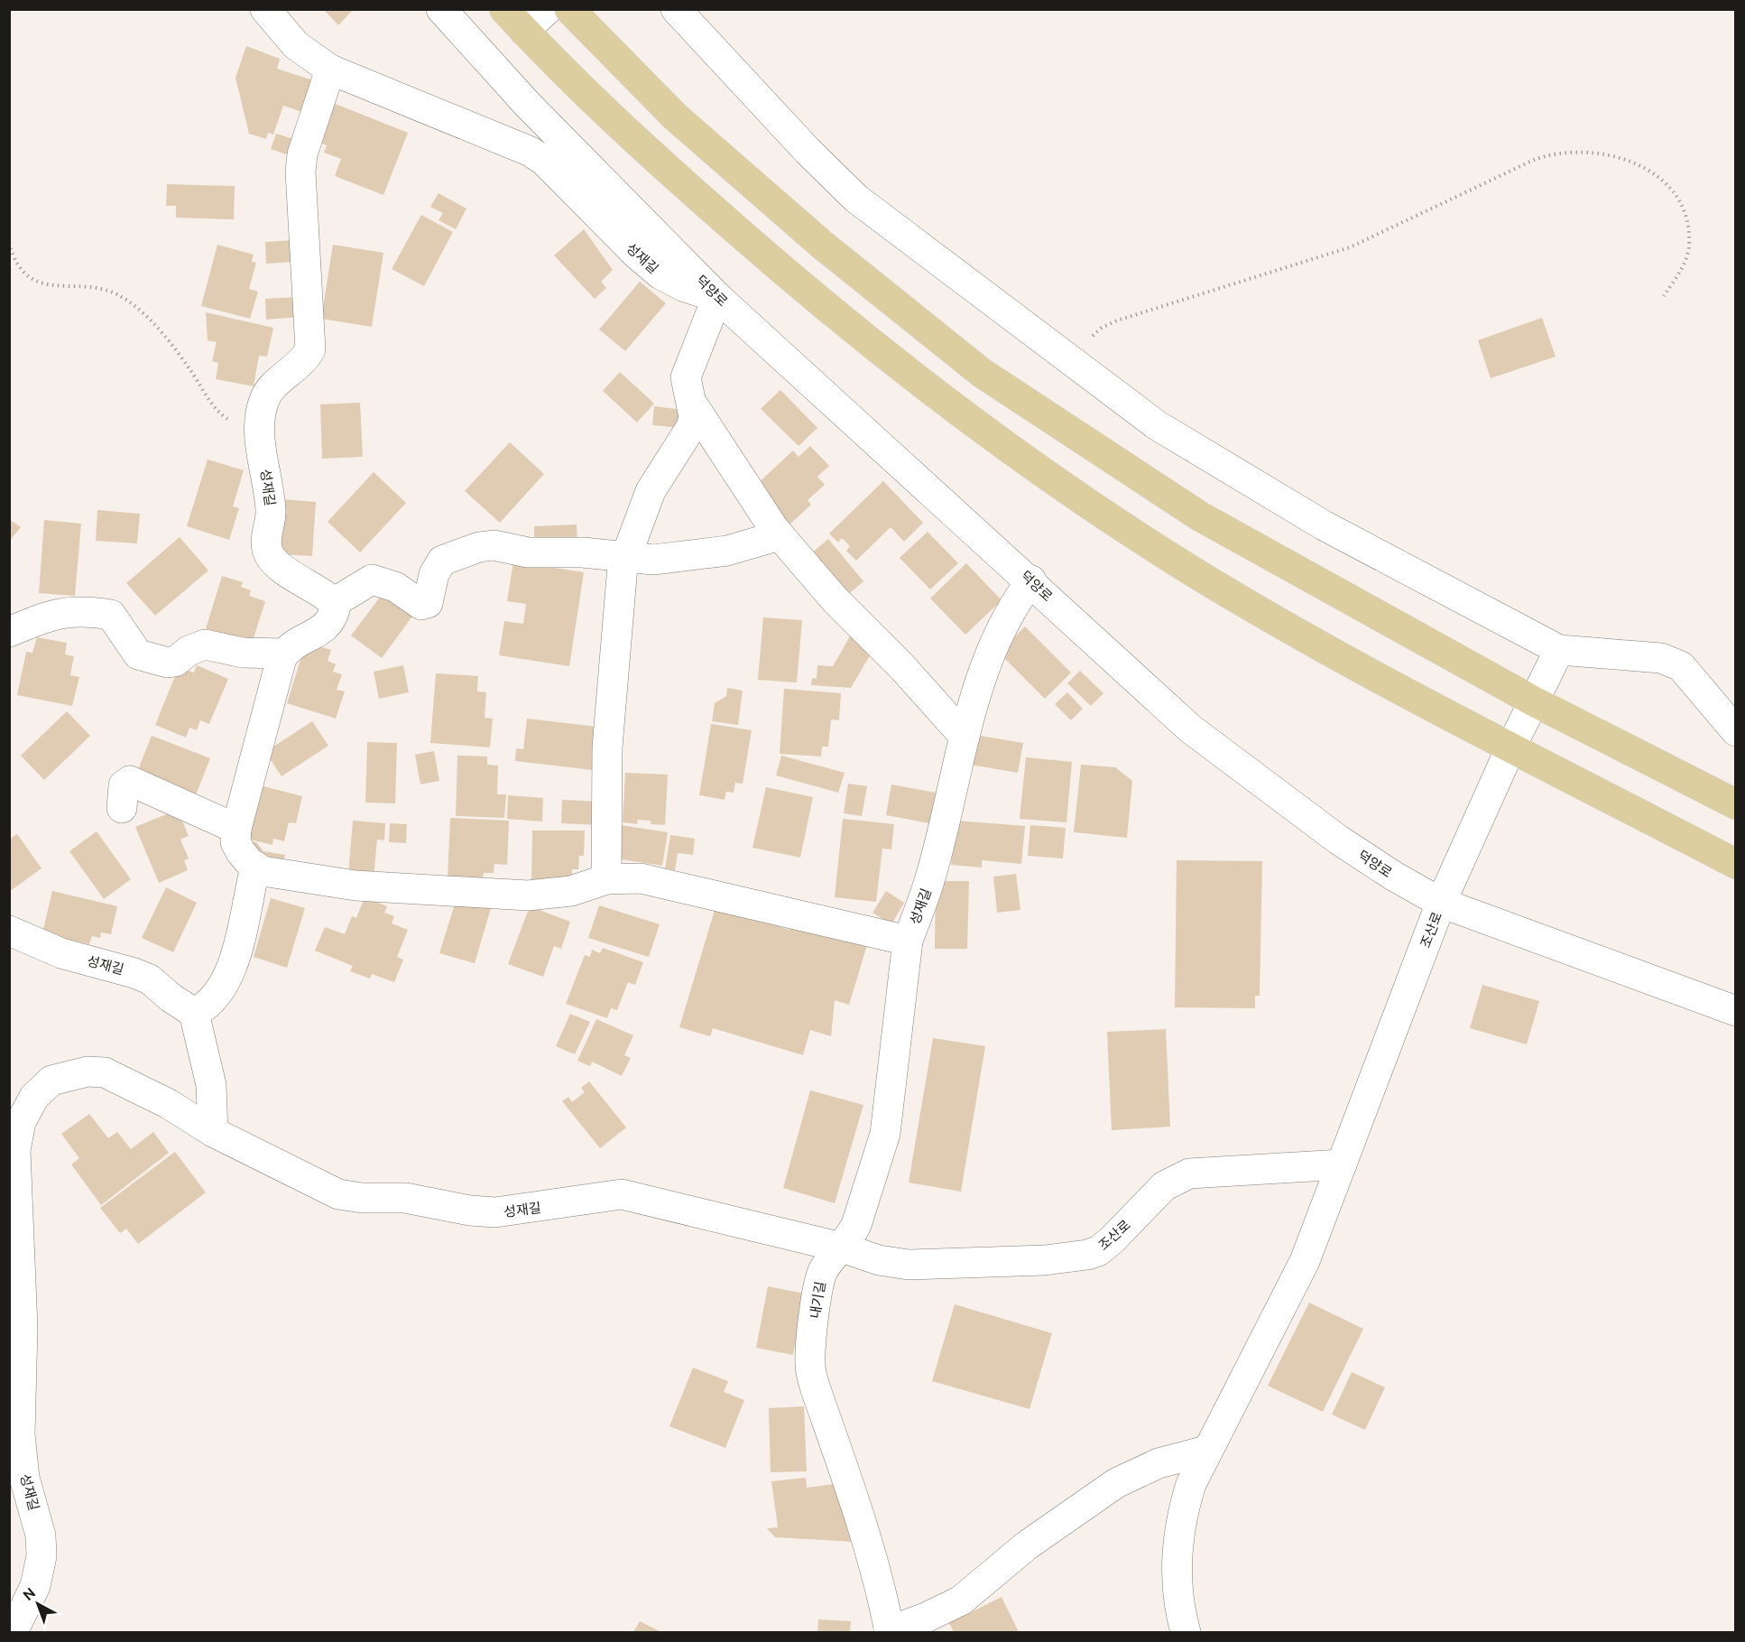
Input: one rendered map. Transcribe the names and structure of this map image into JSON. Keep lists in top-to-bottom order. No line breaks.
{"streets":{"street":["성재길","덕양로","조산로","내기길"]},"crossings":[["성재길","덕양로"],["성재길","조산로"],["성재길","내기길"],["덕양로","조산로"],["조산로","내기길"]],"north":"top left"}
